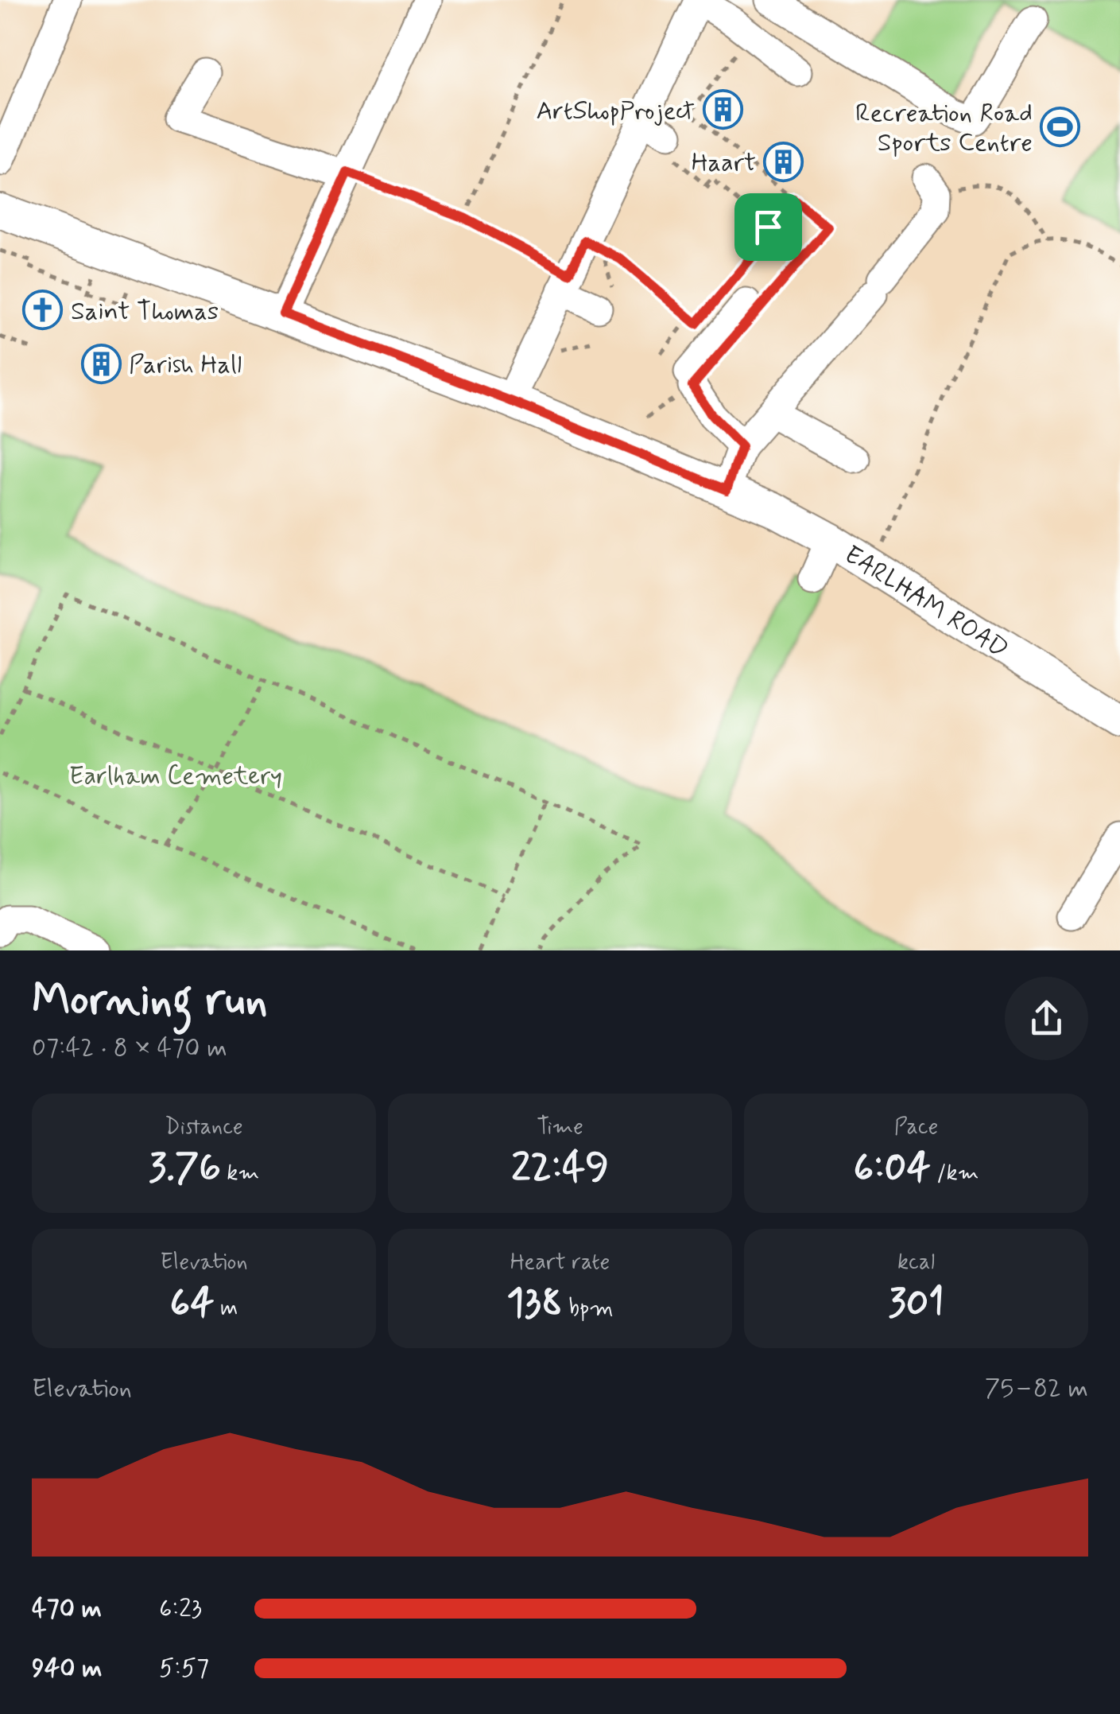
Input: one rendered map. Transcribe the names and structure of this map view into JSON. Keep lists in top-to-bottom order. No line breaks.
{"streets":{"main road":["EARLHAM ROAD"]},"parks":["Earlham Cemetery"],"places":{"building":["ArtShopProject","Haart","Parish Hall"],"sports":["Recreation Road Sports Centre"],"church":["Saint Thomas"]},"page":{"heading":["Morning run","07:42 · 8 × 470 m"],"stats":[["Distance","3.76 km"],["Time","22:49"],["Pace","6:04 /km"],["Elevation","64 m"],["Heart rate","138 bpm"],["kcal","301"]],"chart":["Elevation","75–82 m"],"list":[{"name":"470 m","note":"6:23"},{"name":"940 m","note":"5:57"}]}}
